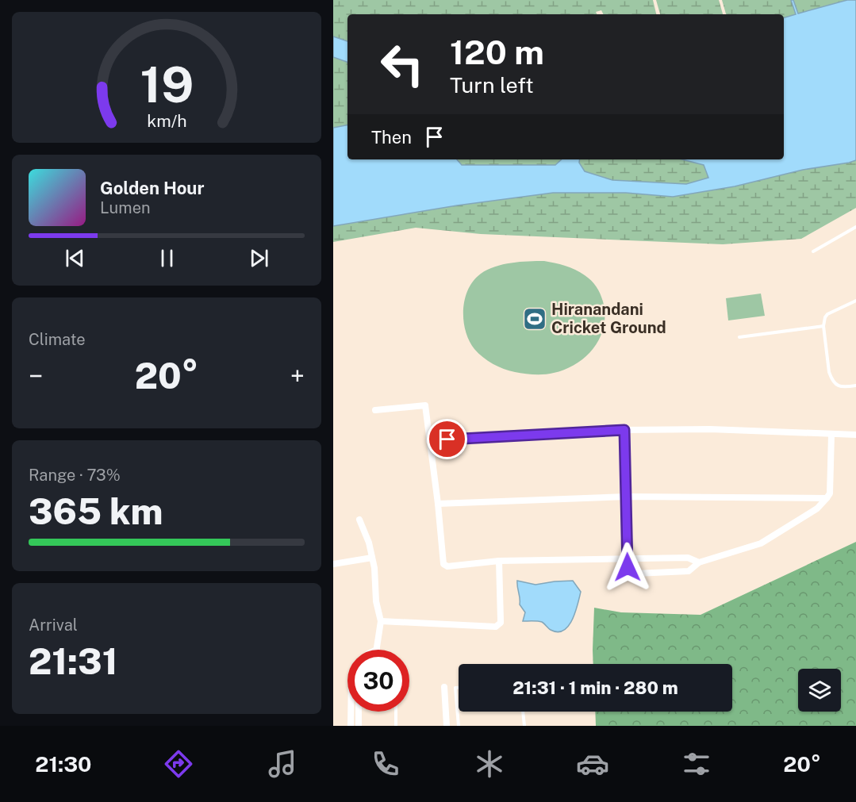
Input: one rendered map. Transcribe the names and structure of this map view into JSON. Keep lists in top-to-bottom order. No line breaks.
{"places":{"sports":["Hiranandani Cricket Ground"]},"page":{"turn":["120 m","Turn left"],"then":"Then","song":["Golden Hour","Lumen"],"tile":["Climate",["Range · 73%","365 km"],["Arrival","21:31"]],"heat":["−","20°","+"],"limit":"30","trip":"21:31 · 1 min · 280 m","tabs":["21:30","20°"],"gauge":["19","km/h"]}}
